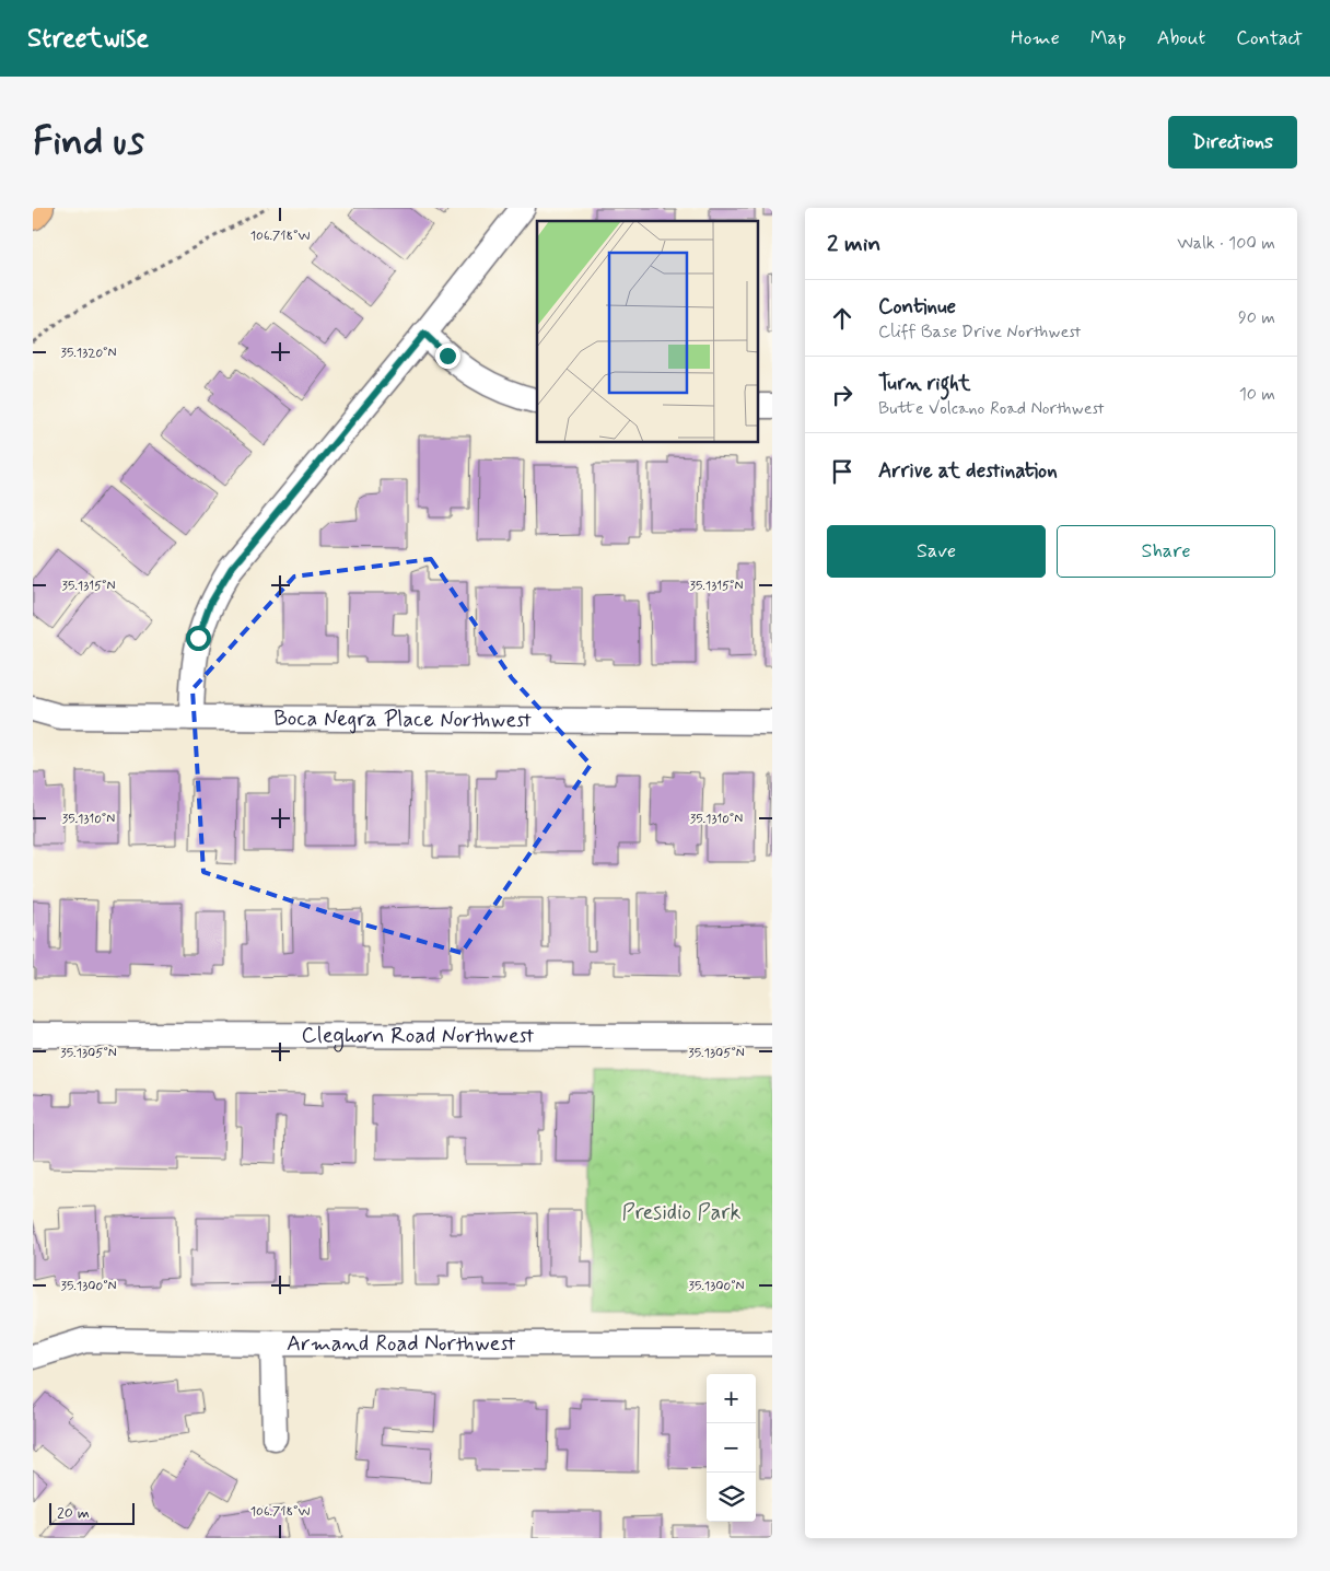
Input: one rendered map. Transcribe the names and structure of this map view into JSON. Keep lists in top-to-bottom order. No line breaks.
{"streets":{"street":["Boca Negra Place Northwest","Cleghorn Road Northwest","Armand Road Northwest"]},"parks":["Presidio Park"],"scale_bar":"20 m","page":{"header":"Streetwise","nav":["Home","Map","About","Contact"],"buttons":["Directions",["Save","Share"]],"title":"Find us","heading":["2 min","Walk · 100 m"],"list":[["Continue","Cliff Base Drive Northwest","90 m"],["Turn right","Butte Volcano Road Northwest","10 m"],"Arrive at destination"],"map_buttons":["+","−"],"scale":"20 m"},"coordinates":["106.718°W","35.1320°N","35.1315°N","35.1310°N","35.1305°N","35.1300°N"]}
